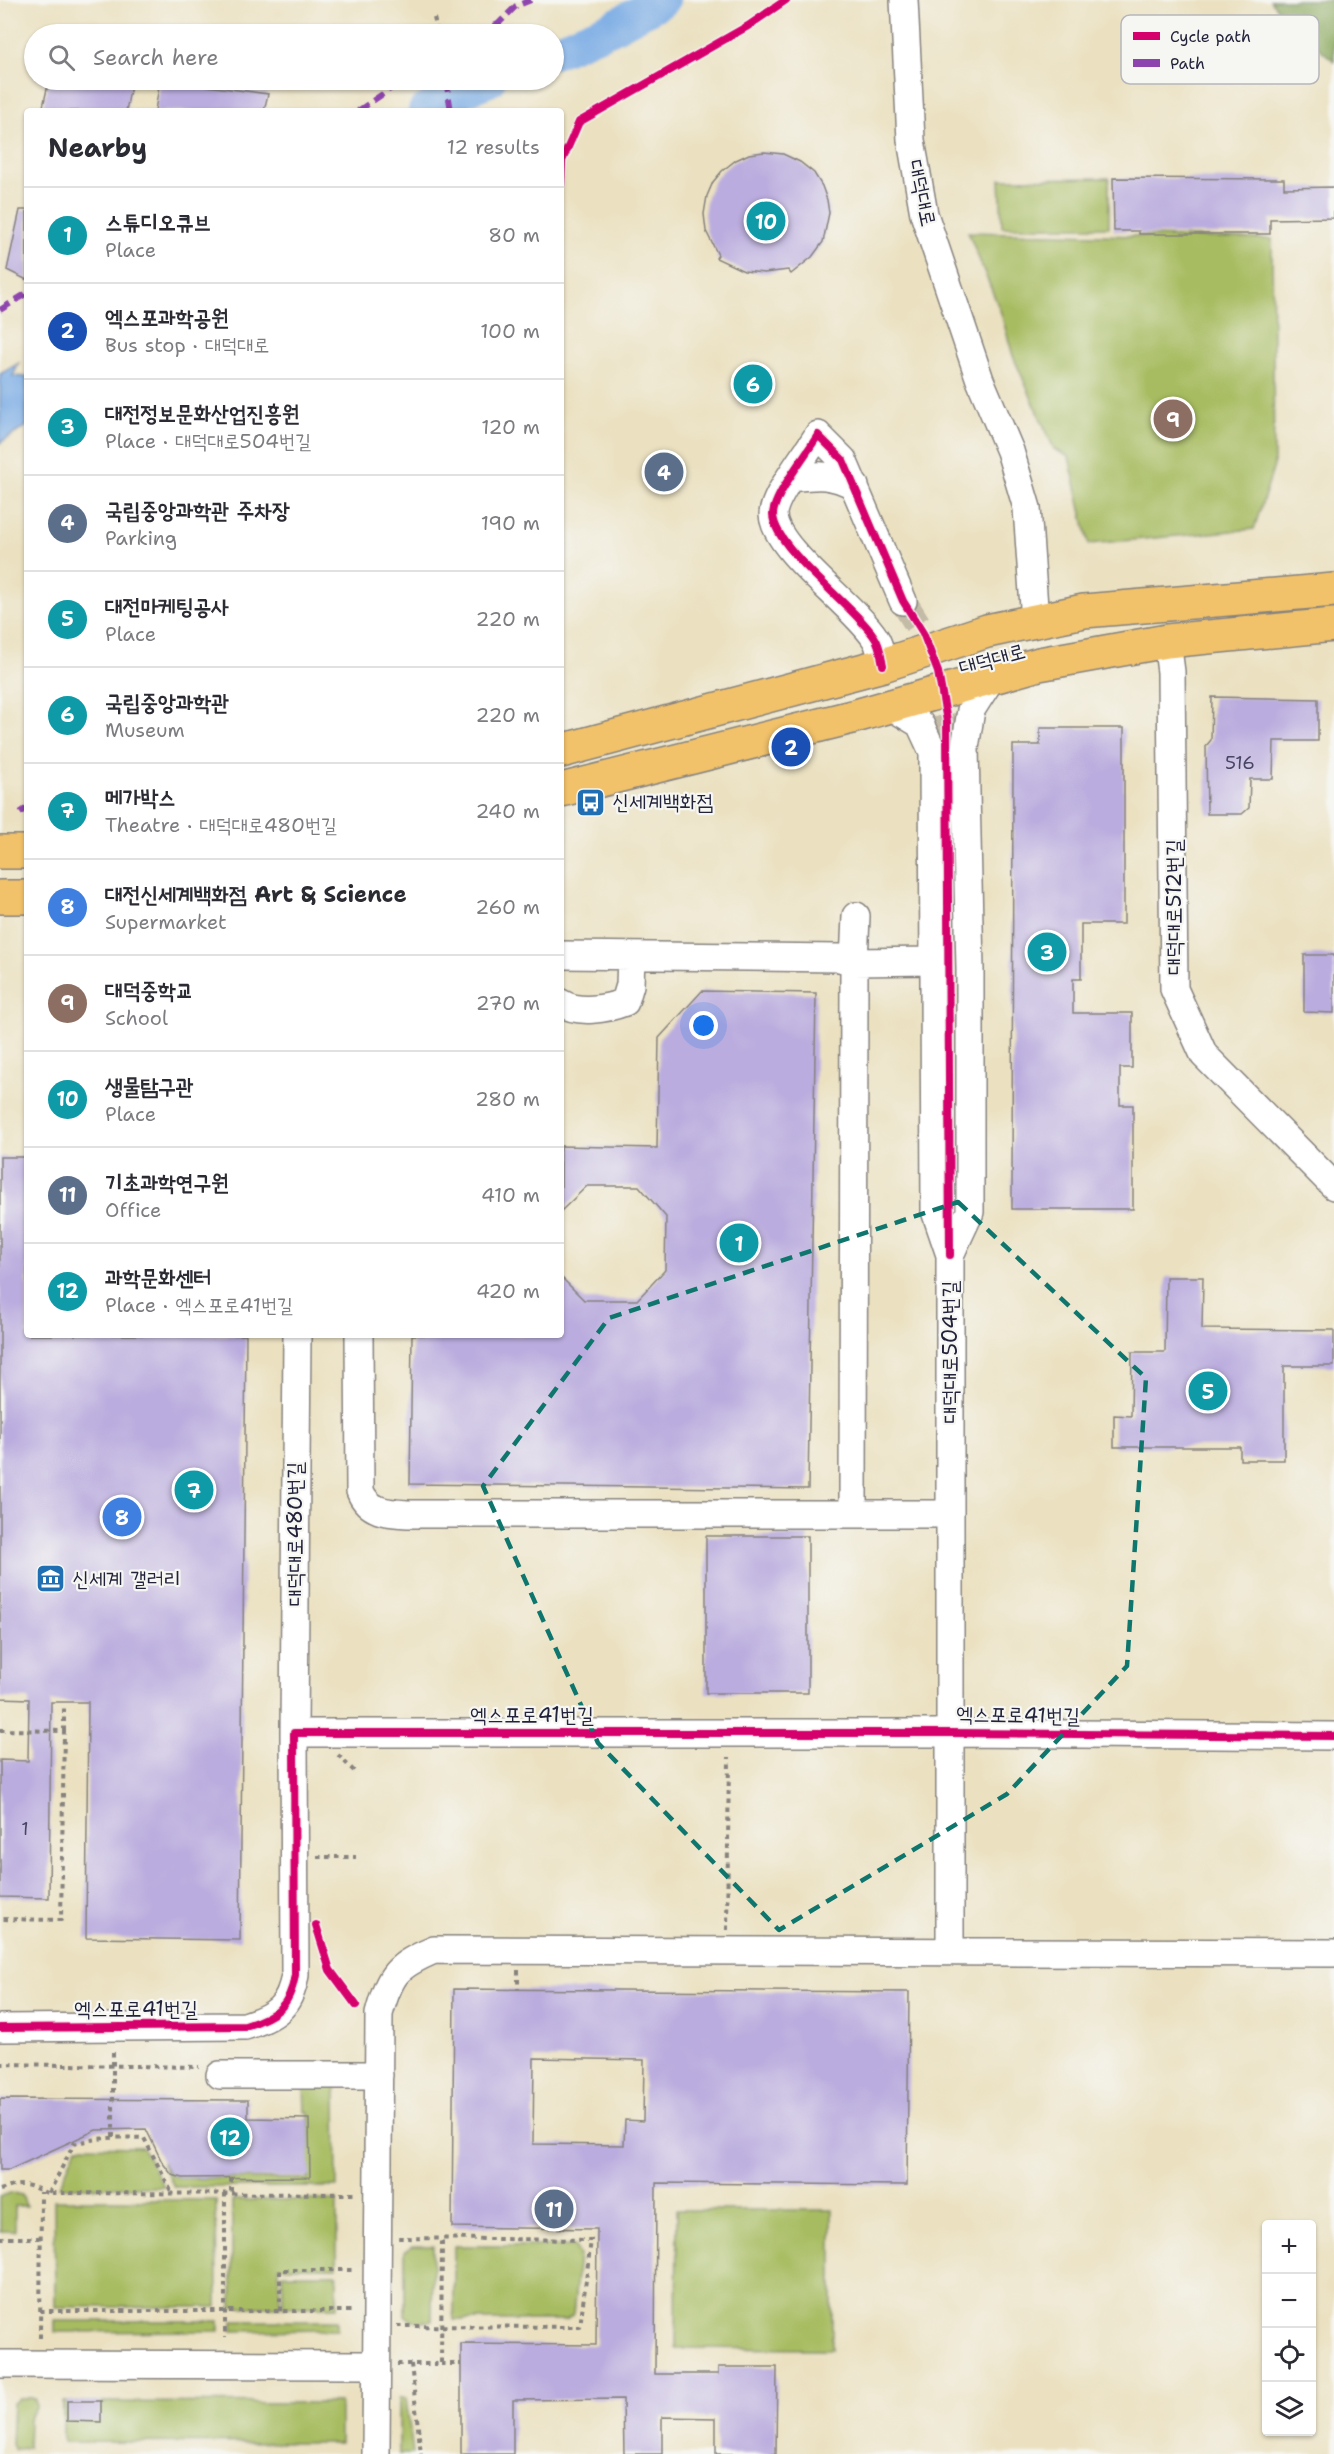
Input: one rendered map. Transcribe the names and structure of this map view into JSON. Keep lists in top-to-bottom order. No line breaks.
{"streets":{"main road":["대덕대로"],"street":["대덕대로512번길","대덕대로504번길","대덕대로480번길","엑스포로41번길"]},"crossings":[["대덕대로","대덕대로512번길"],["대덕대로","대덕대로504번길"],["대덕대로504번길","엑스포로41번길"],["대덕대로480번길","엑스포로41번길"]],"places":{"bus stop":["신세계백화점"],"museum":["신세계 갤러리"]},"house_numbers":["516","1"],"legend":["Cycle path","Path"],"page":{"search":"Search here","heading":["Nearby","12 results"],"list":[{"mark":"1","name":"스튜디오큐브","note":"Place","value":"80 m"},{"mark":"2","name":"엑스포과학공원","note":"Bus stop · 대덕대로","value":"100 m"},{"mark":"3","name":"대전정보문화산업진흥원","note":"Place · 대덕대로504번길","value":"120 m"},{"mark":"4","name":"국립중앙과학관 주차장","note":"Parking","value":"190 m"},{"mark":"5","name":"대전마케팅공사","note":"Place","value":"220 m"},{"mark":"6","name":"국립중앙과학관","note":"Museum","value":"220 m"},{"mark":"7","name":"메가박스","note":"Theatre · 대덕대로480번길","value":"240 m"},{"mark":"8","name":"대전신세계백화점 Art & Science","note":"Supermarket","value":"260 m"},{"mark":"9","name":"대덕중학교","note":"School","value":"270 m"},{"mark":"10","name":"생물탐구관","note":"Place","value":"280 m"},{"mark":"11","name":"기초과학연구원","note":"Office","value":"410 m"},{"mark":"12","name":"과학문화센터","note":"Place · 엑스포로41번길","value":"420 m"}],"pins":["10","6","9","4","2","3","1","5","7","8","12","11"],"map_buttons":["+","−"]}}
